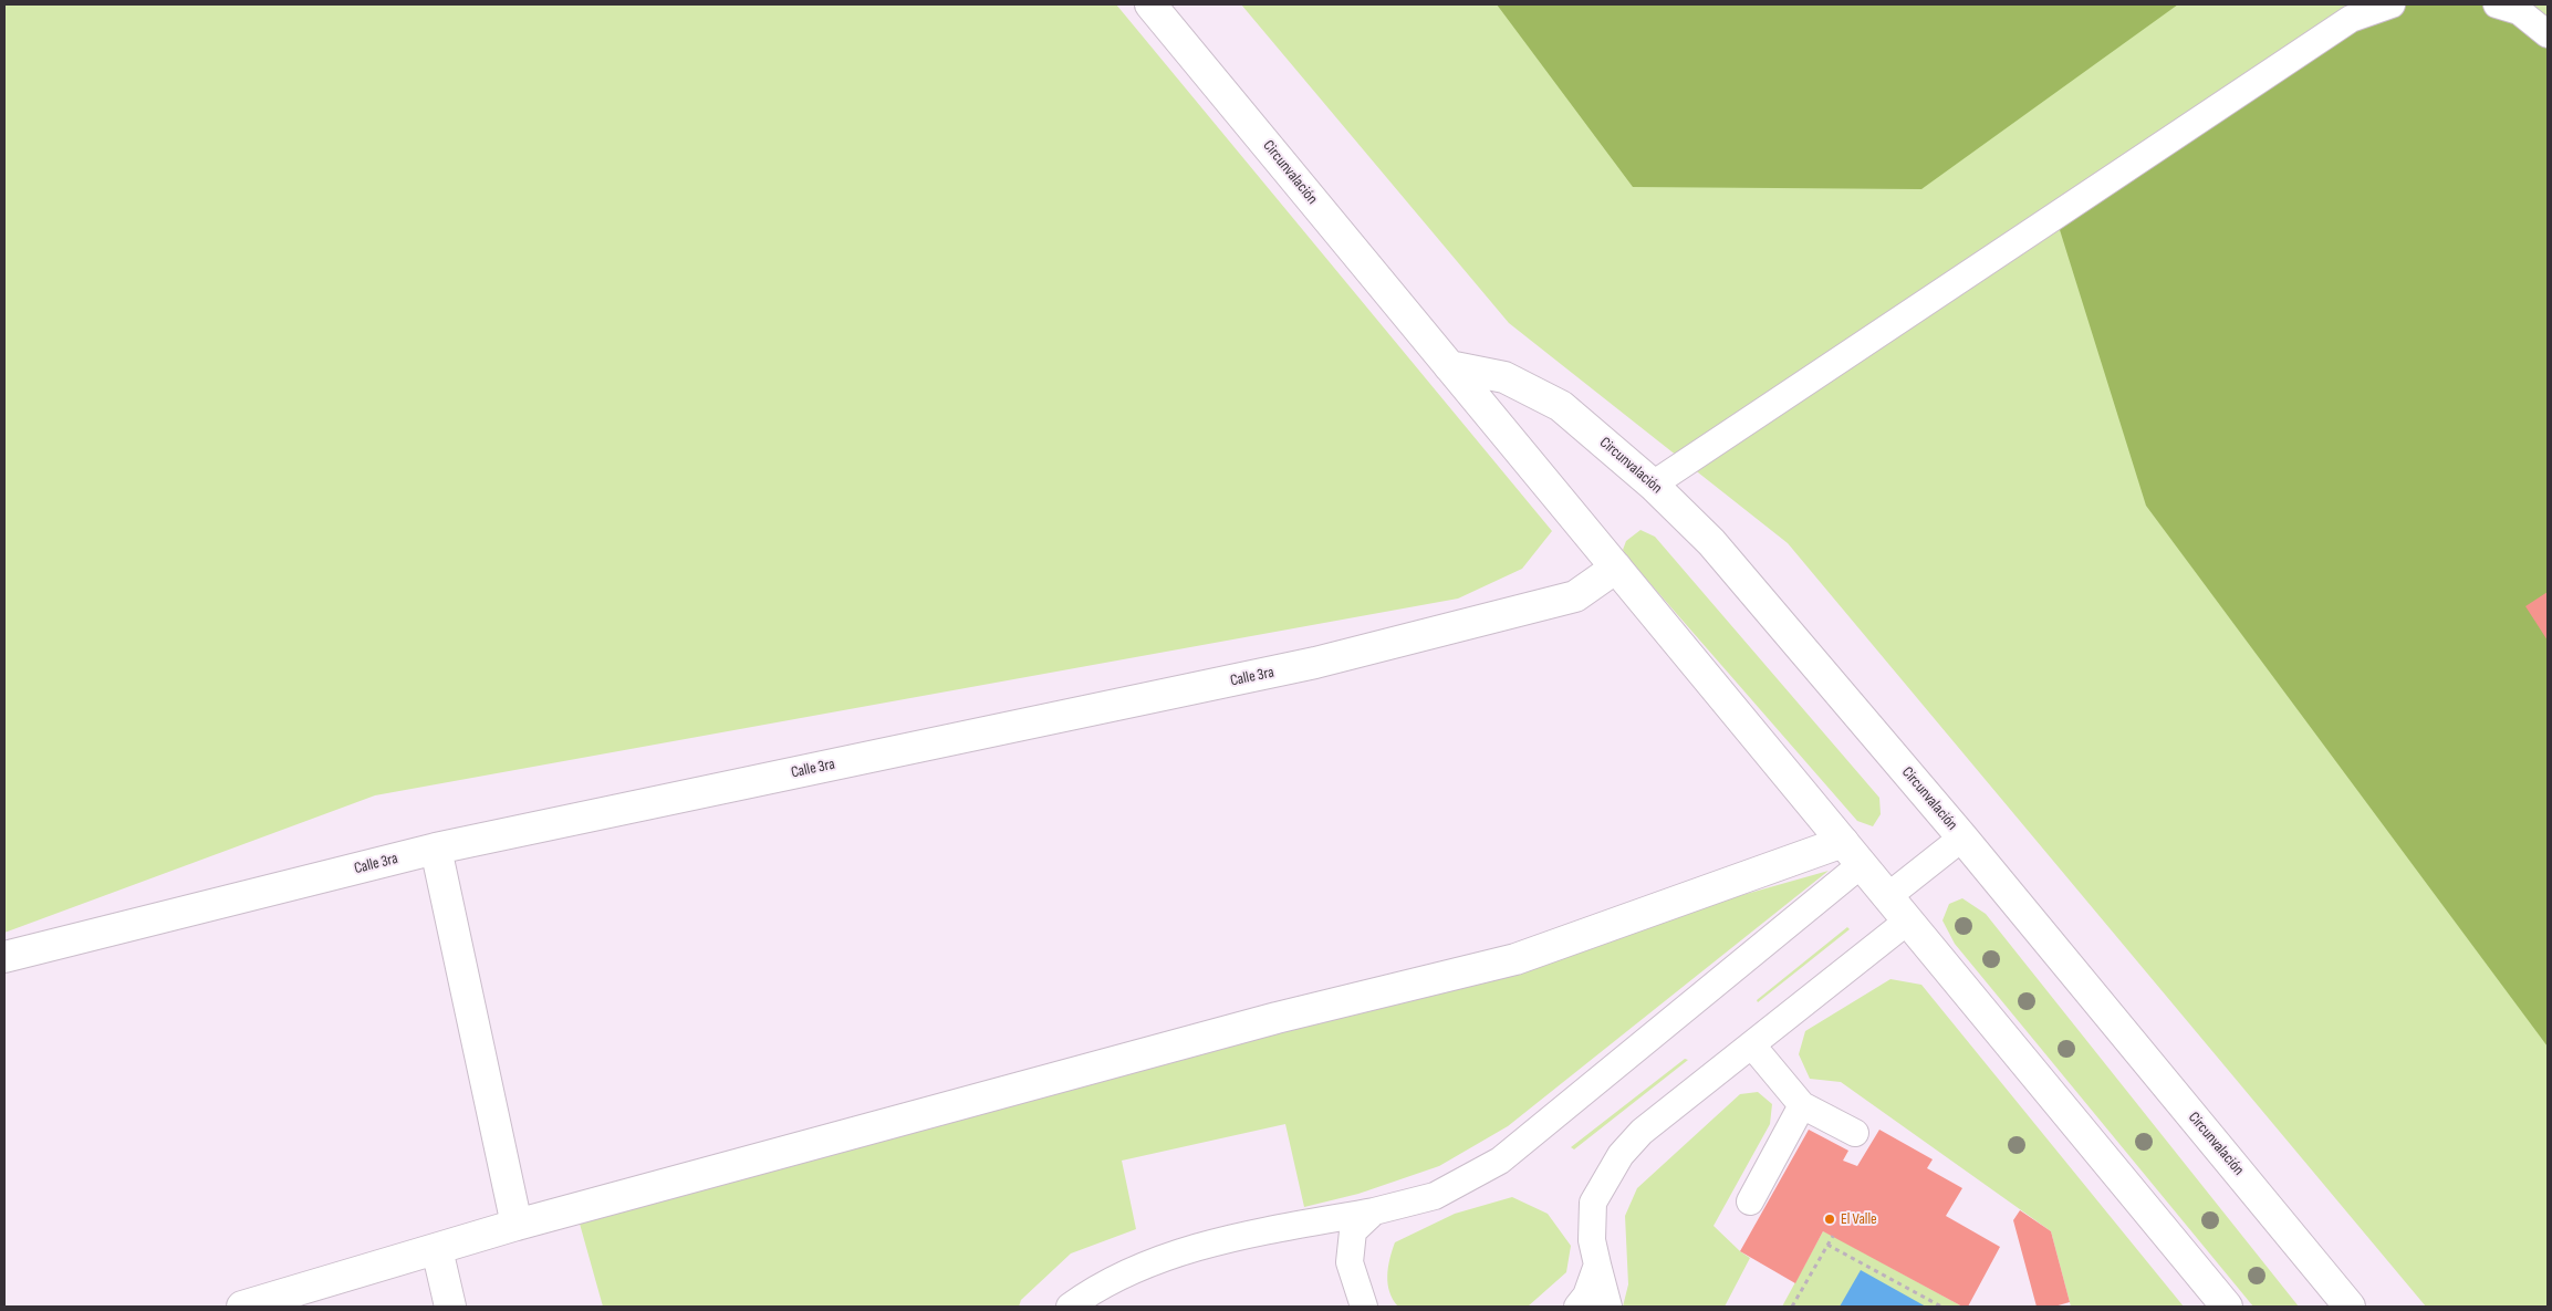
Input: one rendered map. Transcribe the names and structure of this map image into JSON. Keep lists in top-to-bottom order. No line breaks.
{"streets":{"street":["Circunvalación","Calle 3ra"]},"crossings":[["Circunvalación","Calle 3ra"]],"places":["El Valle"]}
